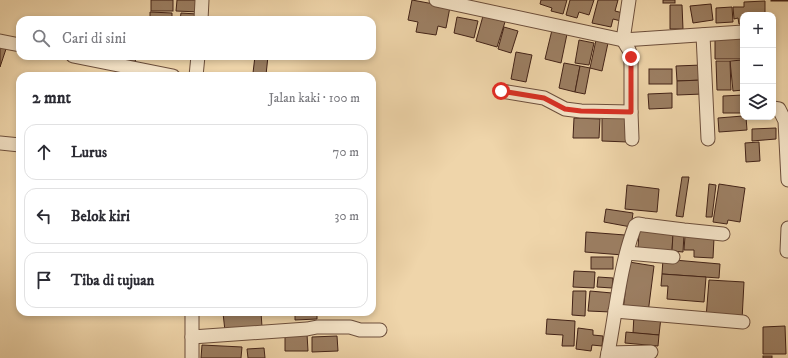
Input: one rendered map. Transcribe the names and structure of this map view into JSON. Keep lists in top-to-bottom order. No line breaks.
{"page":{"map_buttons":["+","−"],"search":"Cari di sini","heading":["2 mnt","Jalan kaki · 100 m"],"list":[["Lurus","70 m"],["Belok kiri","30 m"],"Tiba di tujuan"]}}
